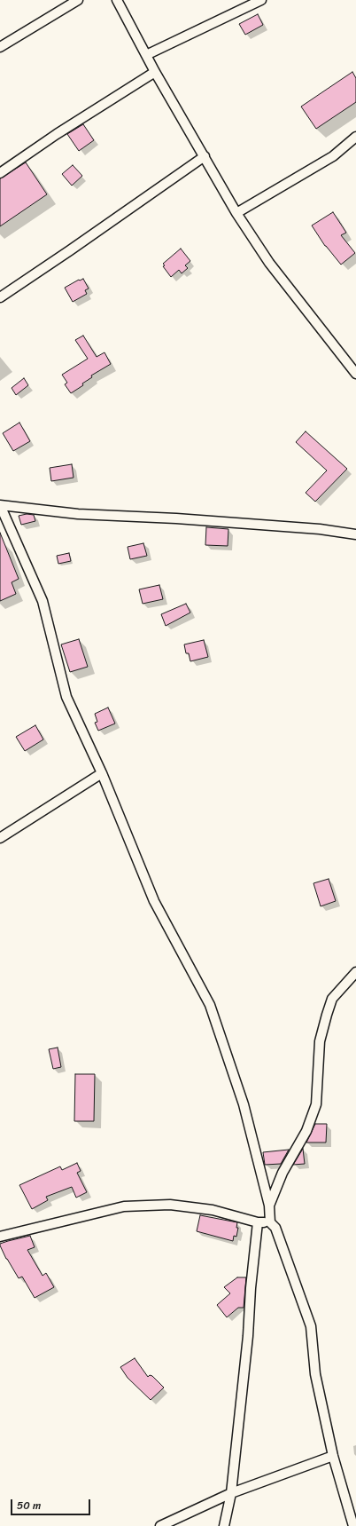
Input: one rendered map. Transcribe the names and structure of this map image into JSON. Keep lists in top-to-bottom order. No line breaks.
{"scale_bar":"50 m"}
